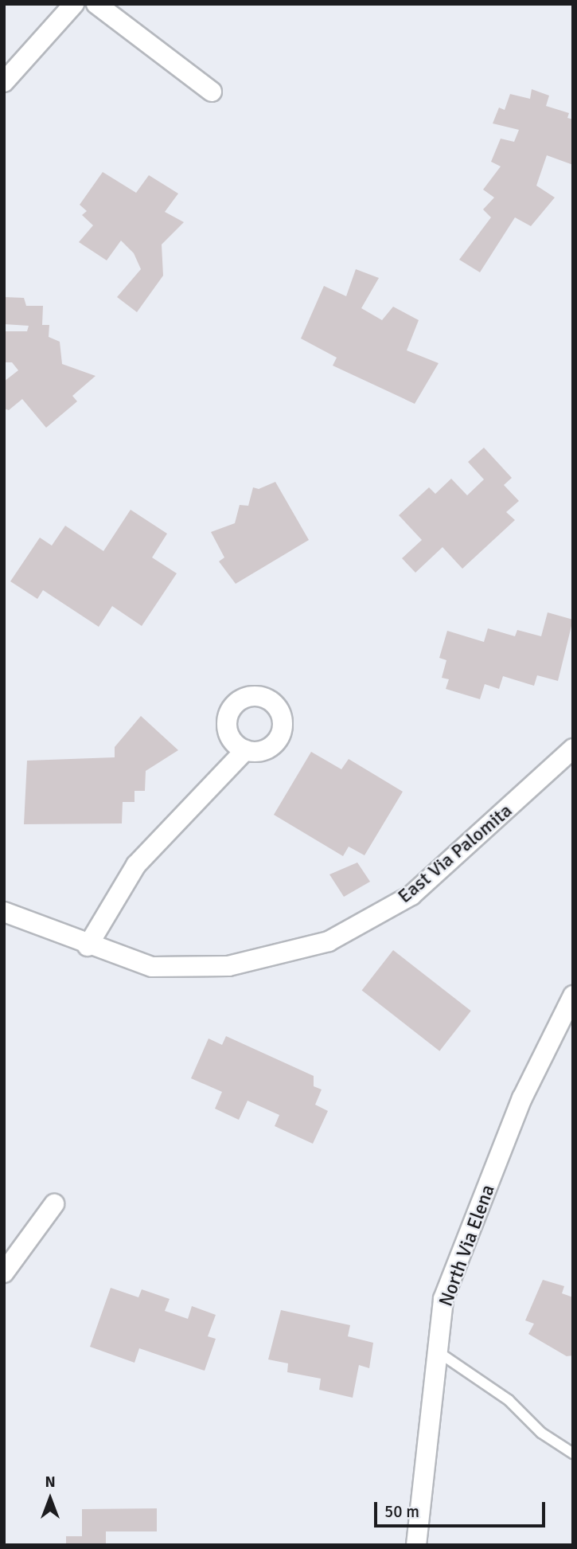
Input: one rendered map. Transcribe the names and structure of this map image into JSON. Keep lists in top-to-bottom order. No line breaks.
{"streets":{"street":["East Via Palomita","North Via Elena"]},"scale_bar":"50 m","north":"top"}
